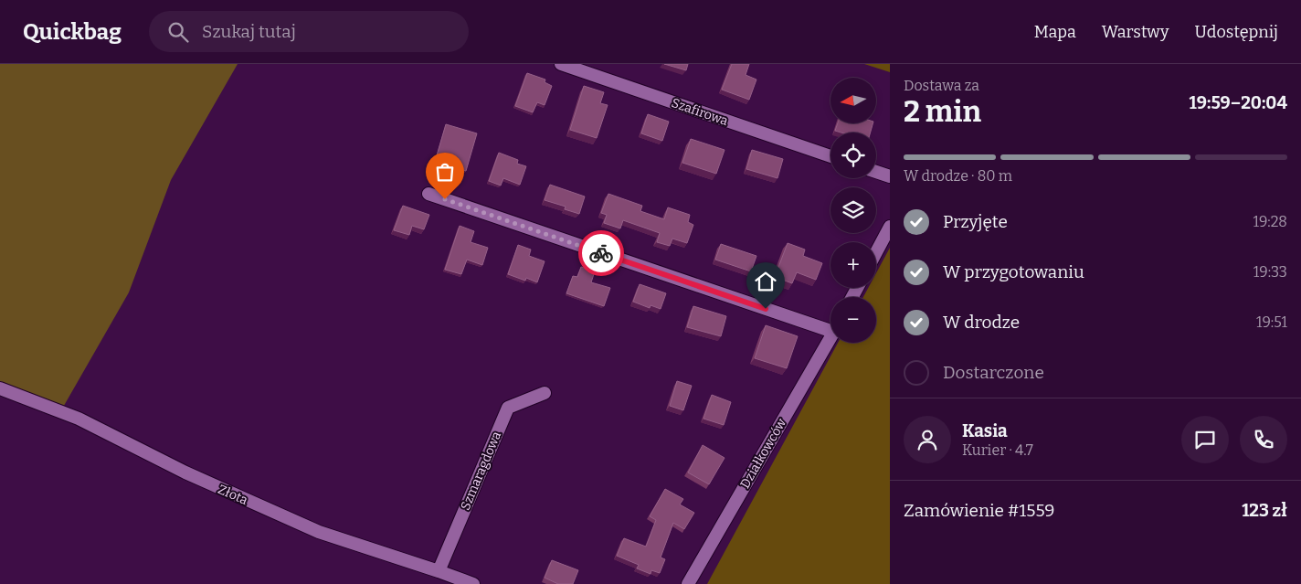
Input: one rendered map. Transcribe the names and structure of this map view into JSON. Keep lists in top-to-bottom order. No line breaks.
{"streets":{"street":["Szafirowa","Działkowców","Szmaragdowa","Złota"]},"crossings":[["Szmaragdowa","Złota"]],"north":"left","page":{"header":"Quickbag","search":"Szukaj tutaj","nav":["Mapa","Warstwy","Udostępnij"],"heading":["2 min","Dostawa za","19:59–20:04"],"panel":["Kasia","Kurier · 4.7","Zamówienie #1559","123 zł"],"map_buttons":["+","−"],"bar":"W drodze · 80 m","list":[["Przyjęte","19:28"],["W przygotowaniu","19:33"],["W drodze","19:51"],"Dostarczone"]}}
